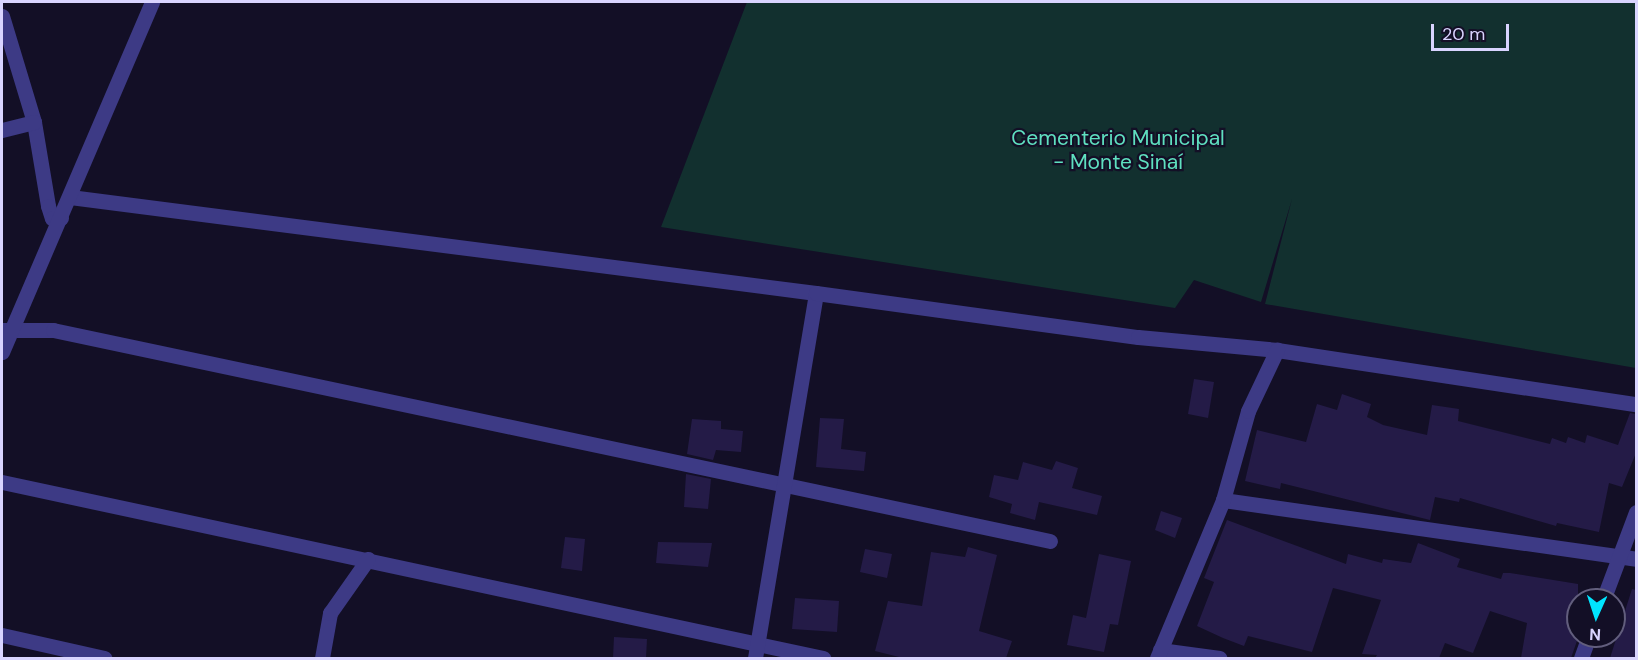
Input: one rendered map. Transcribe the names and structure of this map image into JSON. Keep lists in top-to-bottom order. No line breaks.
{"parks":["Cementerio Municipal - Monte Sinaí"],"scale_bar":"20 m","north":"bottom"}
